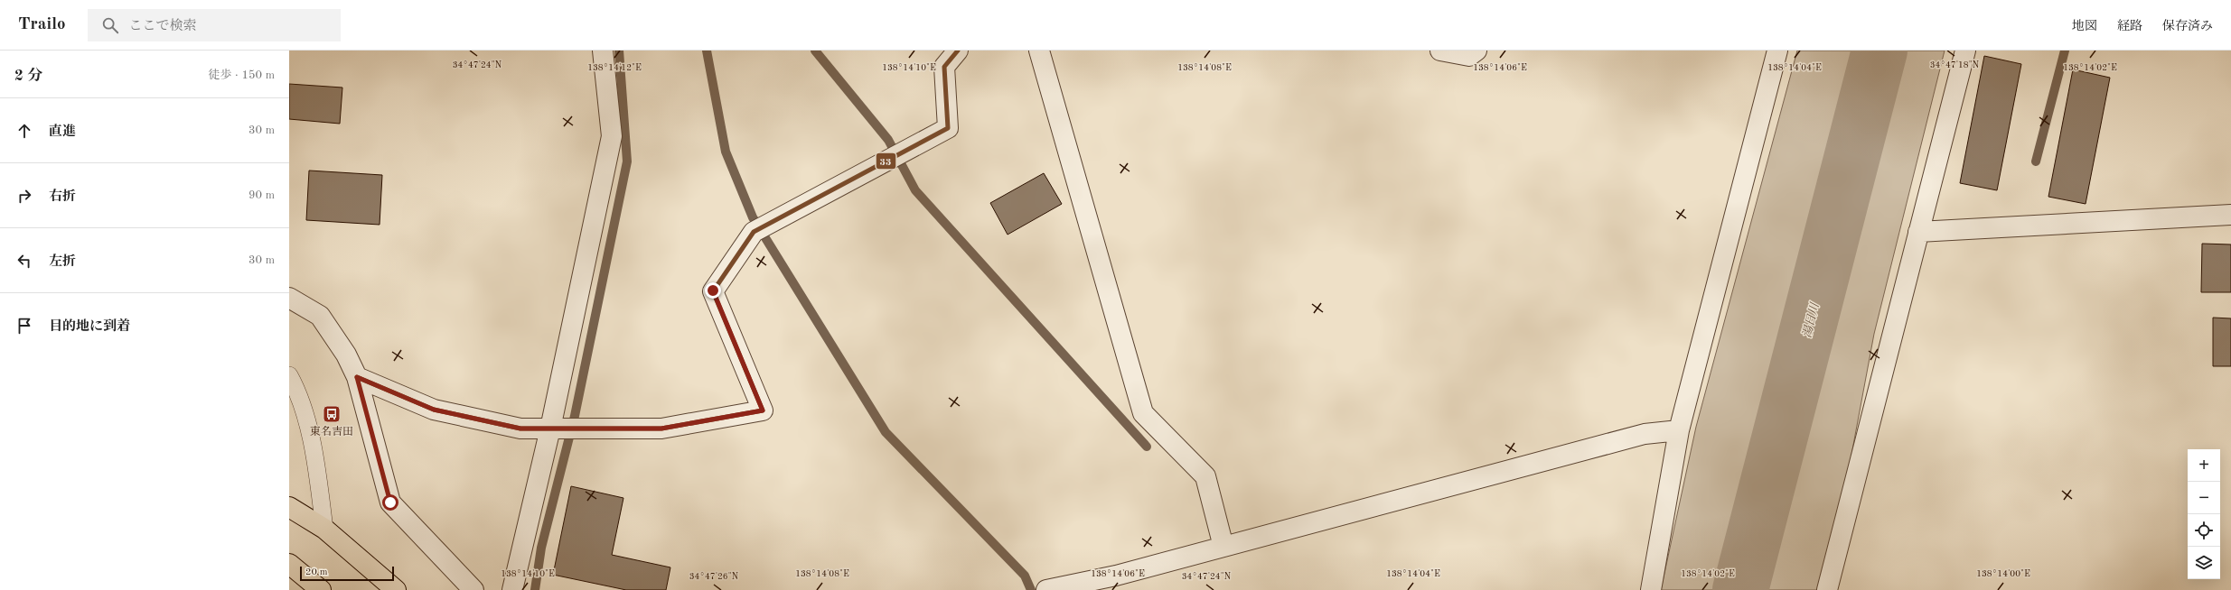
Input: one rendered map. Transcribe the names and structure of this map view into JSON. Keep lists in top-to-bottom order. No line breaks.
{"water":["湯日川"],"places":{"bus stop":["東名吉田"]},"lines":["transit line 33"],"scale_bar":"20 m","page":{"header":"Trailo","search":"ここで検索","nav":["地図","経路","保存済み"],"heading":["2 分","徒歩 · 150 m"],"list":[["直進","30 m"],["右折","90 m"],["左折","30 m"],"目的地に到着"],"map_buttons":["+","−"],"scale":"20 m"},"coordinates":["34°47'24\"N","34°47'18\"N","138°14'12\"E","138°14'06\"E","138°14'10\"E","138°14'08\"E","138°14'04\"E","138°14'02\"E","138°14'00\"E","34°47'26\"N"]}
